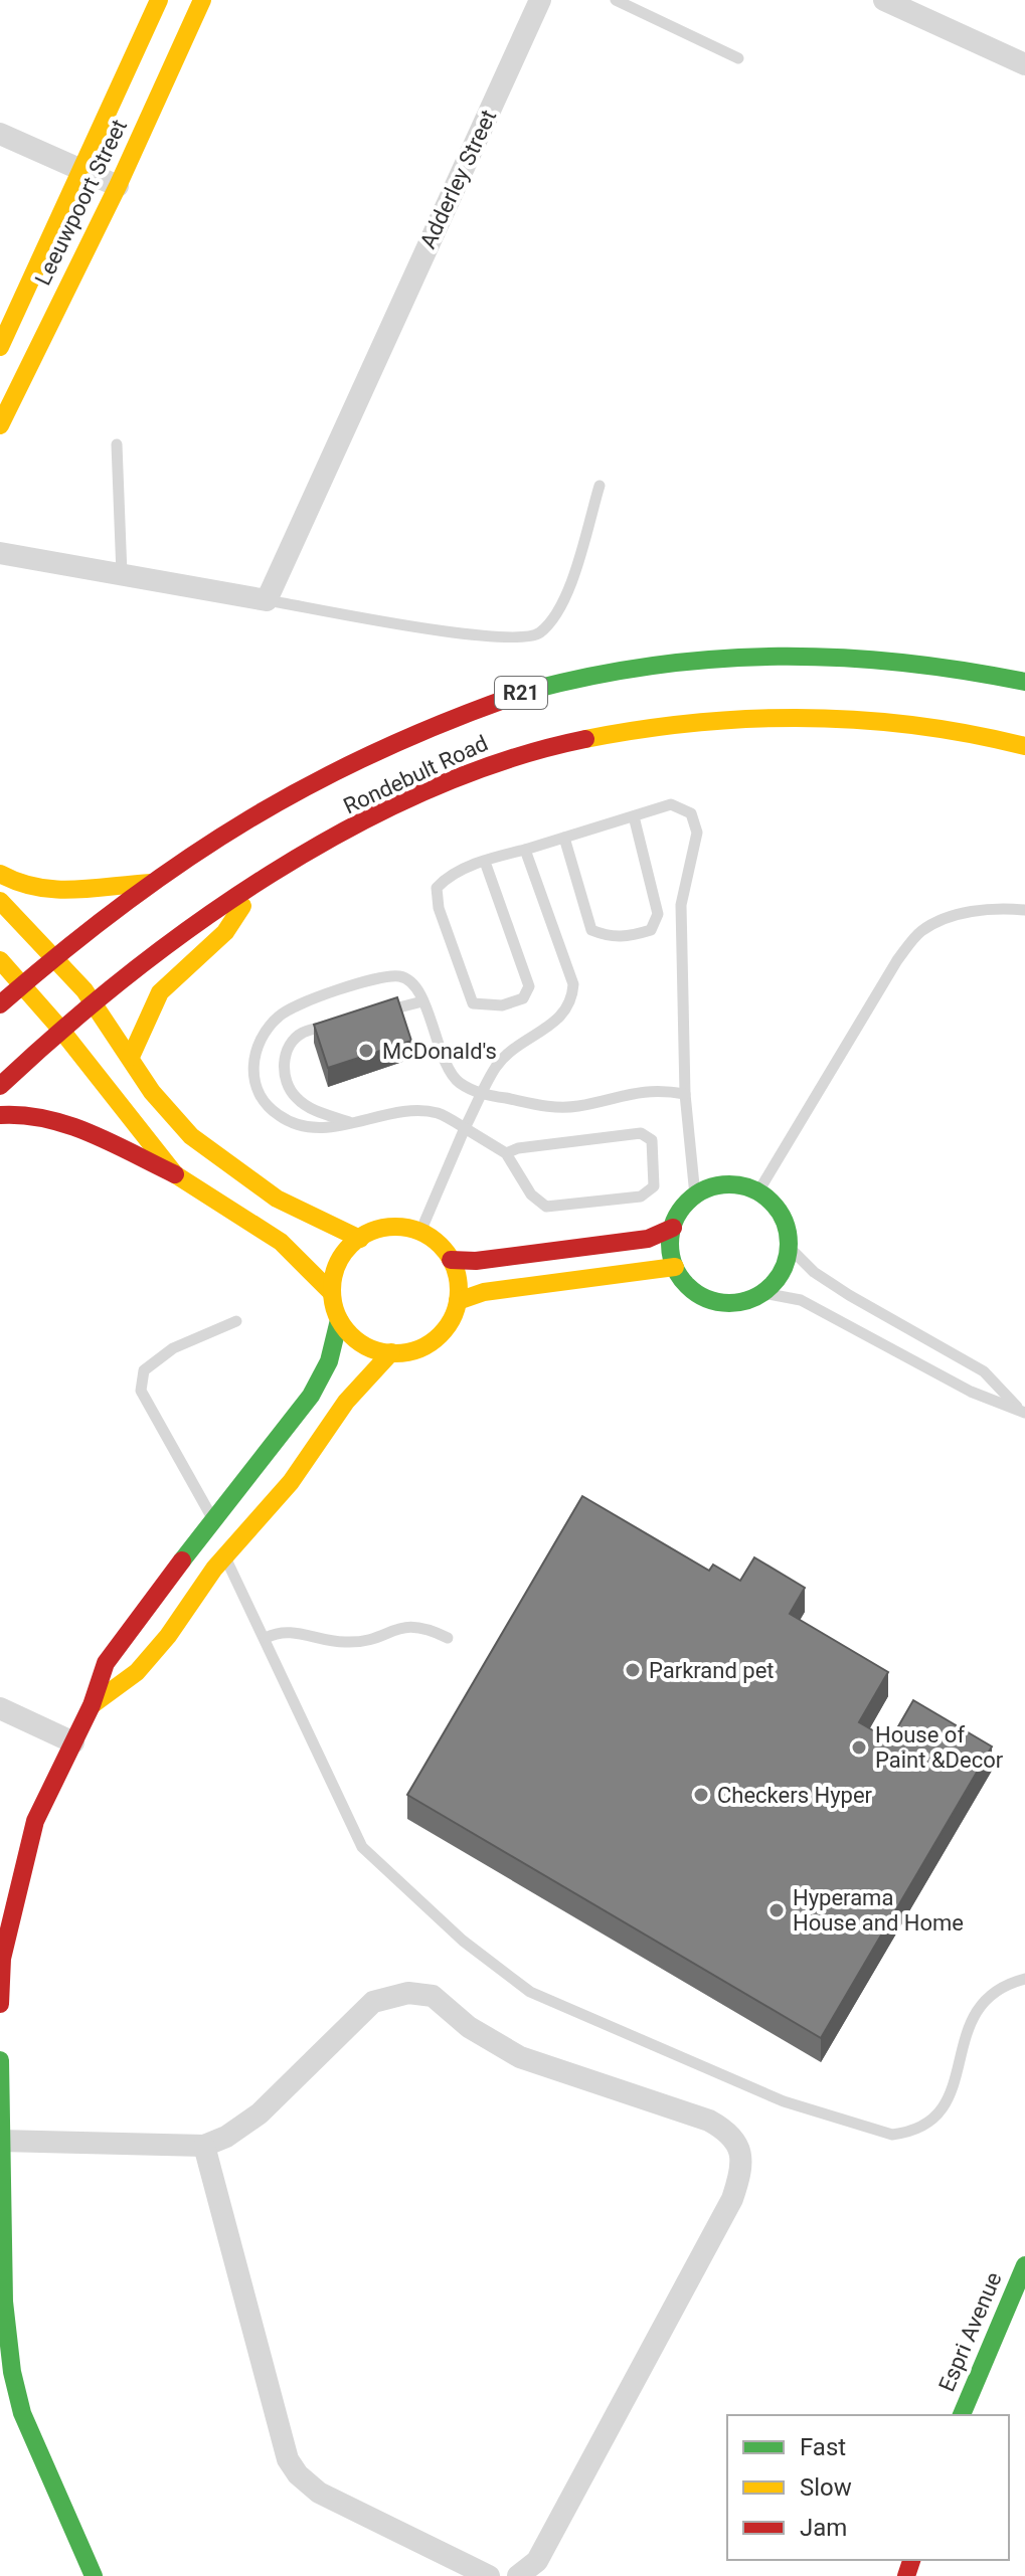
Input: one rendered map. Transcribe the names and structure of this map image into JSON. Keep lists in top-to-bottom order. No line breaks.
{"streets":{"street":["Adderley Street","Leeuwpoort Street","R21","Rondebult Road","Espri Avenue"]},"places":["McDonald's","Parkrand pet","House of Paint &Decor","Checkers Hyper","Hyperama House and Home"],"legend":["Fast","Slow","Jam"]}
